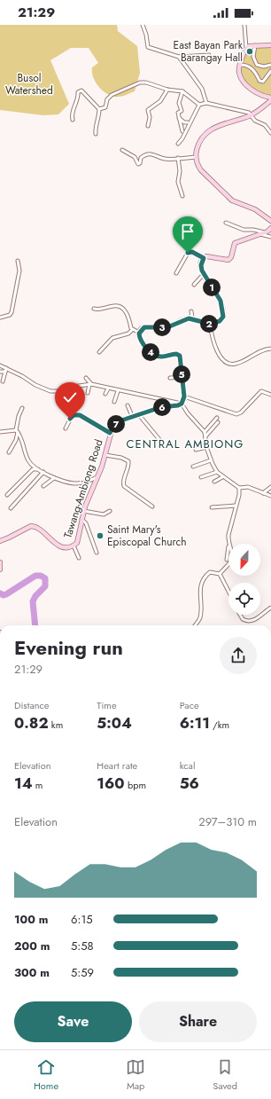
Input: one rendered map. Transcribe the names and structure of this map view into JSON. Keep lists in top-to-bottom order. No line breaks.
{"streets":{"main road":["Tawang-Ambiong Road"]},"districts":["CENTRAL AMBIONG"],"parks":["Busol Watershed"],"places":["East Bayan Park Barangay Hall","Saint Mary's Episcopal Church"],"north":"bottom","page":{"status":"21:29","pins":["1","2","3","4","5","6","7"],"heading":["Evening run","21:29"],"stats":[["Distance","0.82 km"],["Time","5:04"],["Pace","6:11 /km"],["Elevation","14 m"],["Heart rate","160 bpm"],["kcal","56"]],"chart":["Elevation","297–310 m"],"list":[{"name":"100 m","note":"6:15"},{"name":"200 m","note":"5:58"},{"name":"300 m","note":"5:59"}],"buttons":["Save","Share"],"tabs":["Home","Map","Saved"]}}
